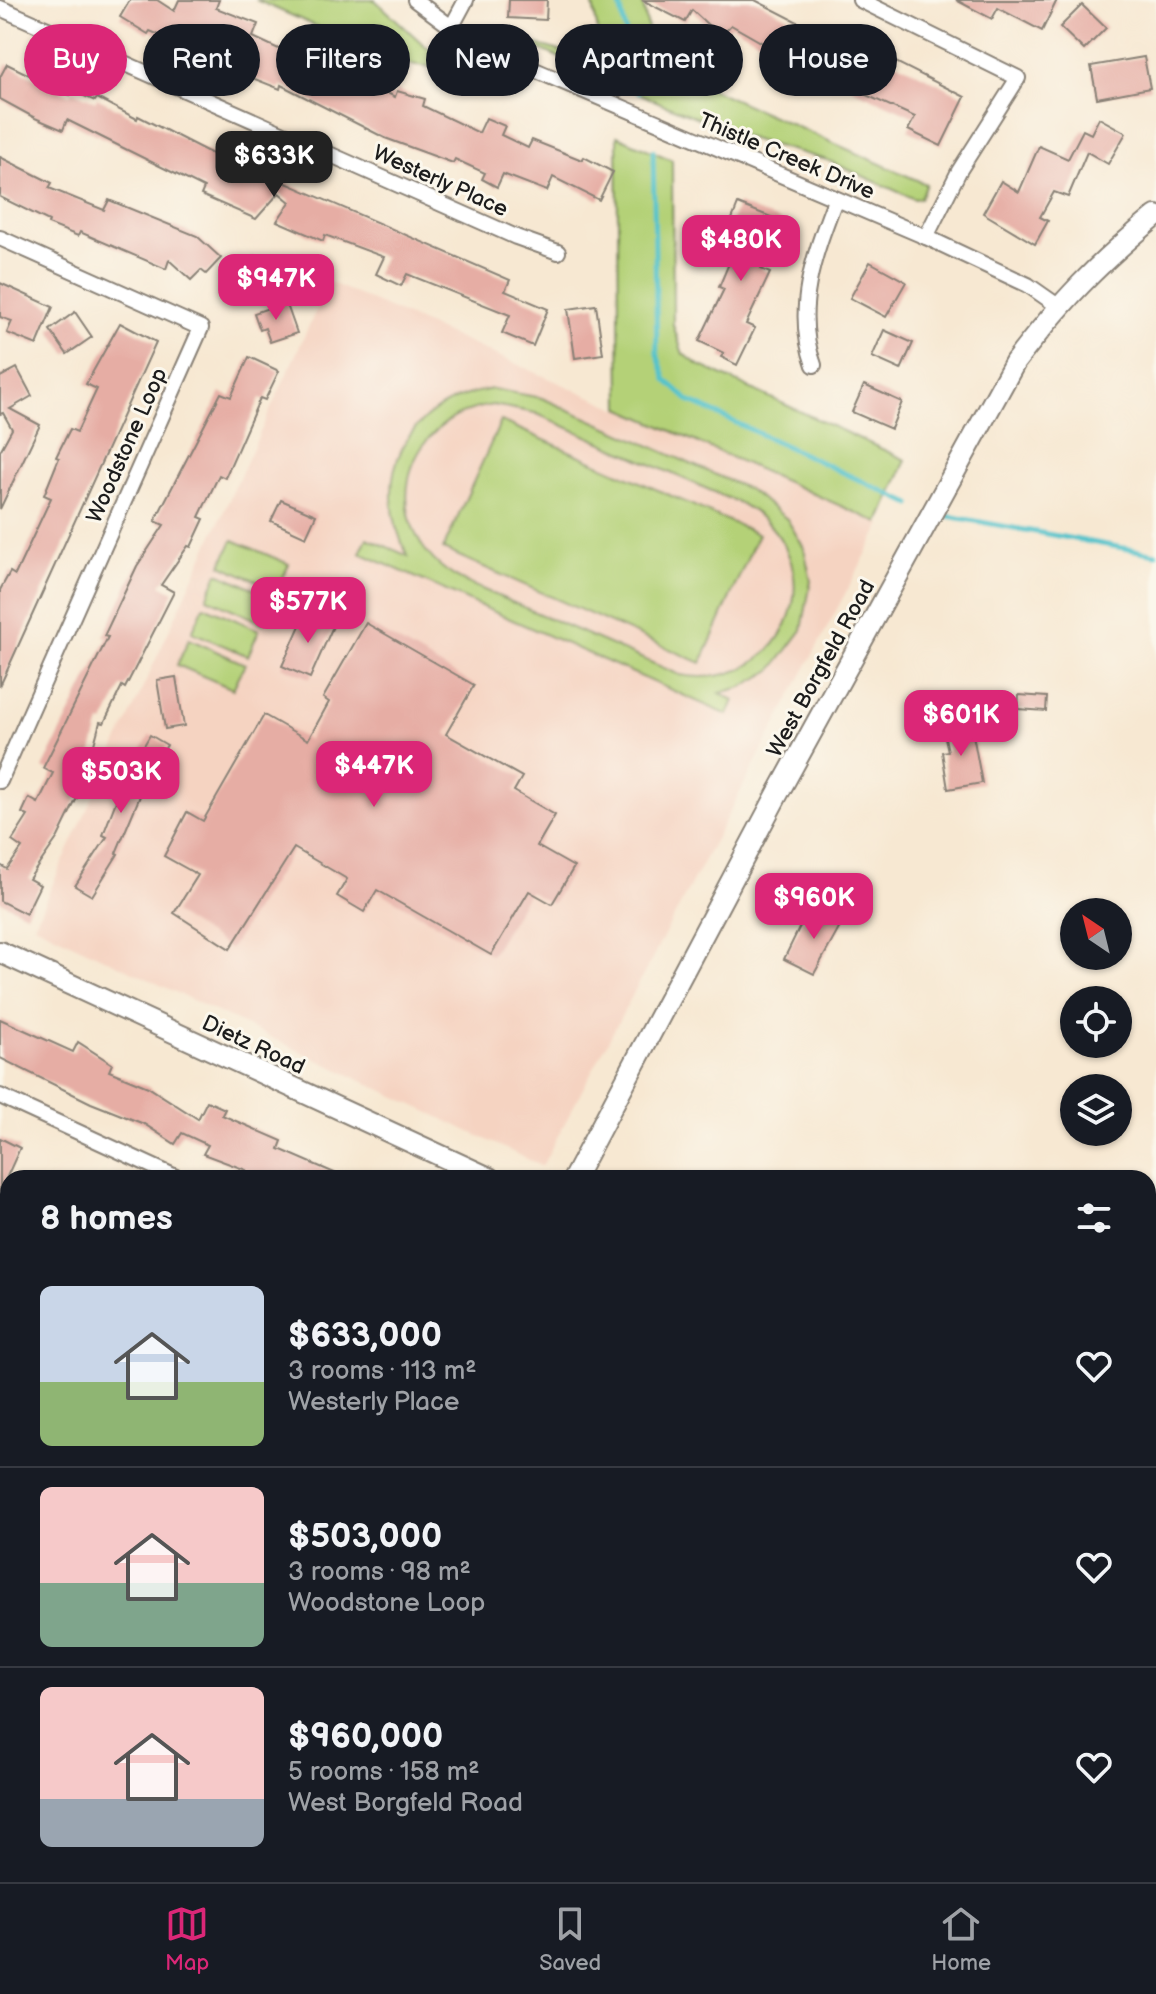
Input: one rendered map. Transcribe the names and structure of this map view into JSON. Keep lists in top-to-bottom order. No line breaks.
{"streets":{"street":["Thistle Creek Drive","Westerly Place","Woodstone Loop","West Borgfeld Road","Dietz Road"]},"crossings":[["Thistle Creek Drive","West Borgfeld Road"]],"north":"top left","page":{"chip":["Buy","Rent","Filters","New","Apartment","House"],"price":["$633K","$480K","$947K","$577K","$601K","$447K","$503K","$960K"],"heading":"8 homes","list":[{"name":"$633,000","note":"3 rooms · 113 m² · Westerly Place"},{"name":"$503,000","note":"3 rooms · 98 m² · Woodstone Loop"},{"name":"$960,000","note":"5 rooms · 158 m² · West Borgfeld Road"}],"tabs":["Map","Saved","Home"]}}
